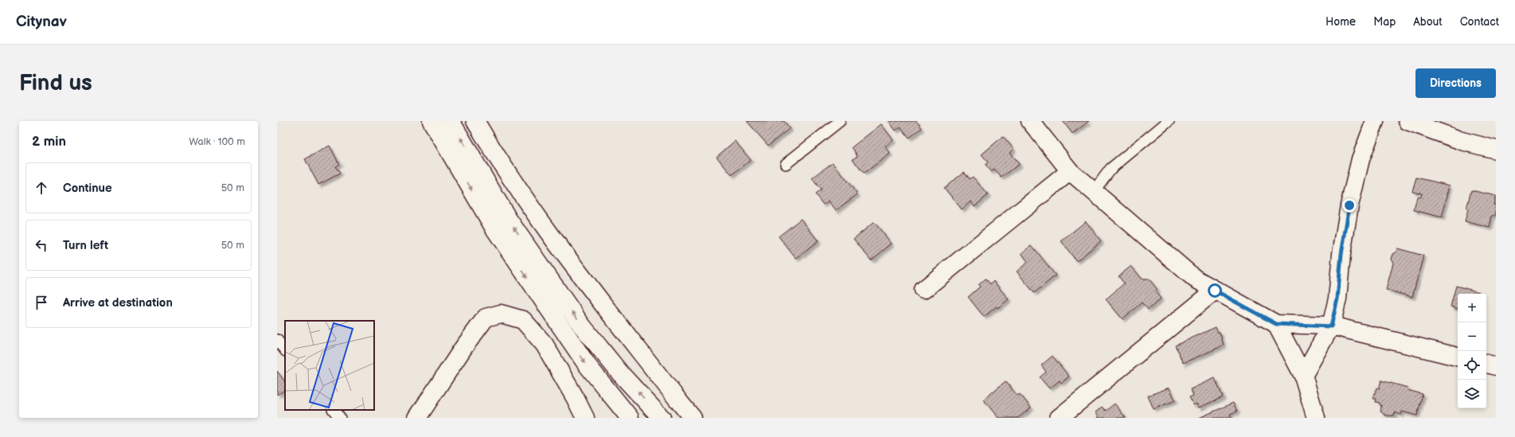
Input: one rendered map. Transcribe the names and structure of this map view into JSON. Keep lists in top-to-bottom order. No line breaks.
{"page":{"header":"Citynav","nav":["Home","Map","About","Contact"],"buttons":"Directions","title":"Find us","heading":["2 min","Walk · 100 m"],"list":[["Continue","50 m"],["Turn left","50 m"],"Arrive at destination"],"map_buttons":["+","−"]}}
